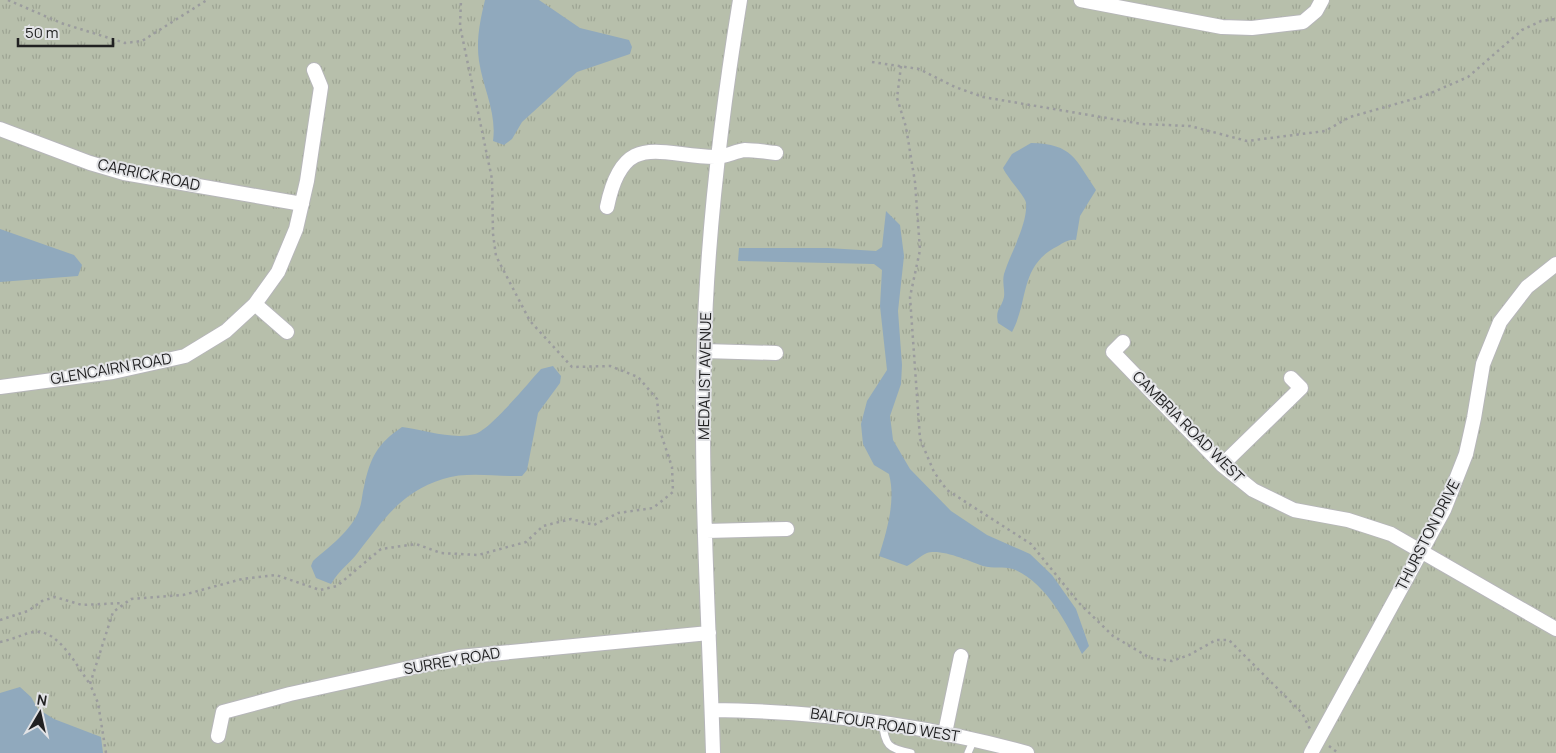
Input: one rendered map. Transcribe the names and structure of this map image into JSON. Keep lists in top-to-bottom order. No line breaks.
{"streets":{"street":["CARRICK ROAD","GLENCAIRN ROAD","MEDALIST AVENUE","CAMBRIA ROAD WEST","THURSTON DRIVE","SURREY ROAD","BALFOUR ROAD WEST"]},"crossings":[["CARRICK ROAD","GLENCAIRN ROAD"],["MEDALIST AVENUE","SURREY ROAD"],["MEDALIST AVENUE","BALFOUR ROAD WEST"],["CAMBRIA ROAD WEST","THURSTON DRIVE"]],"scale_bar":"50 m","north":"top"}
